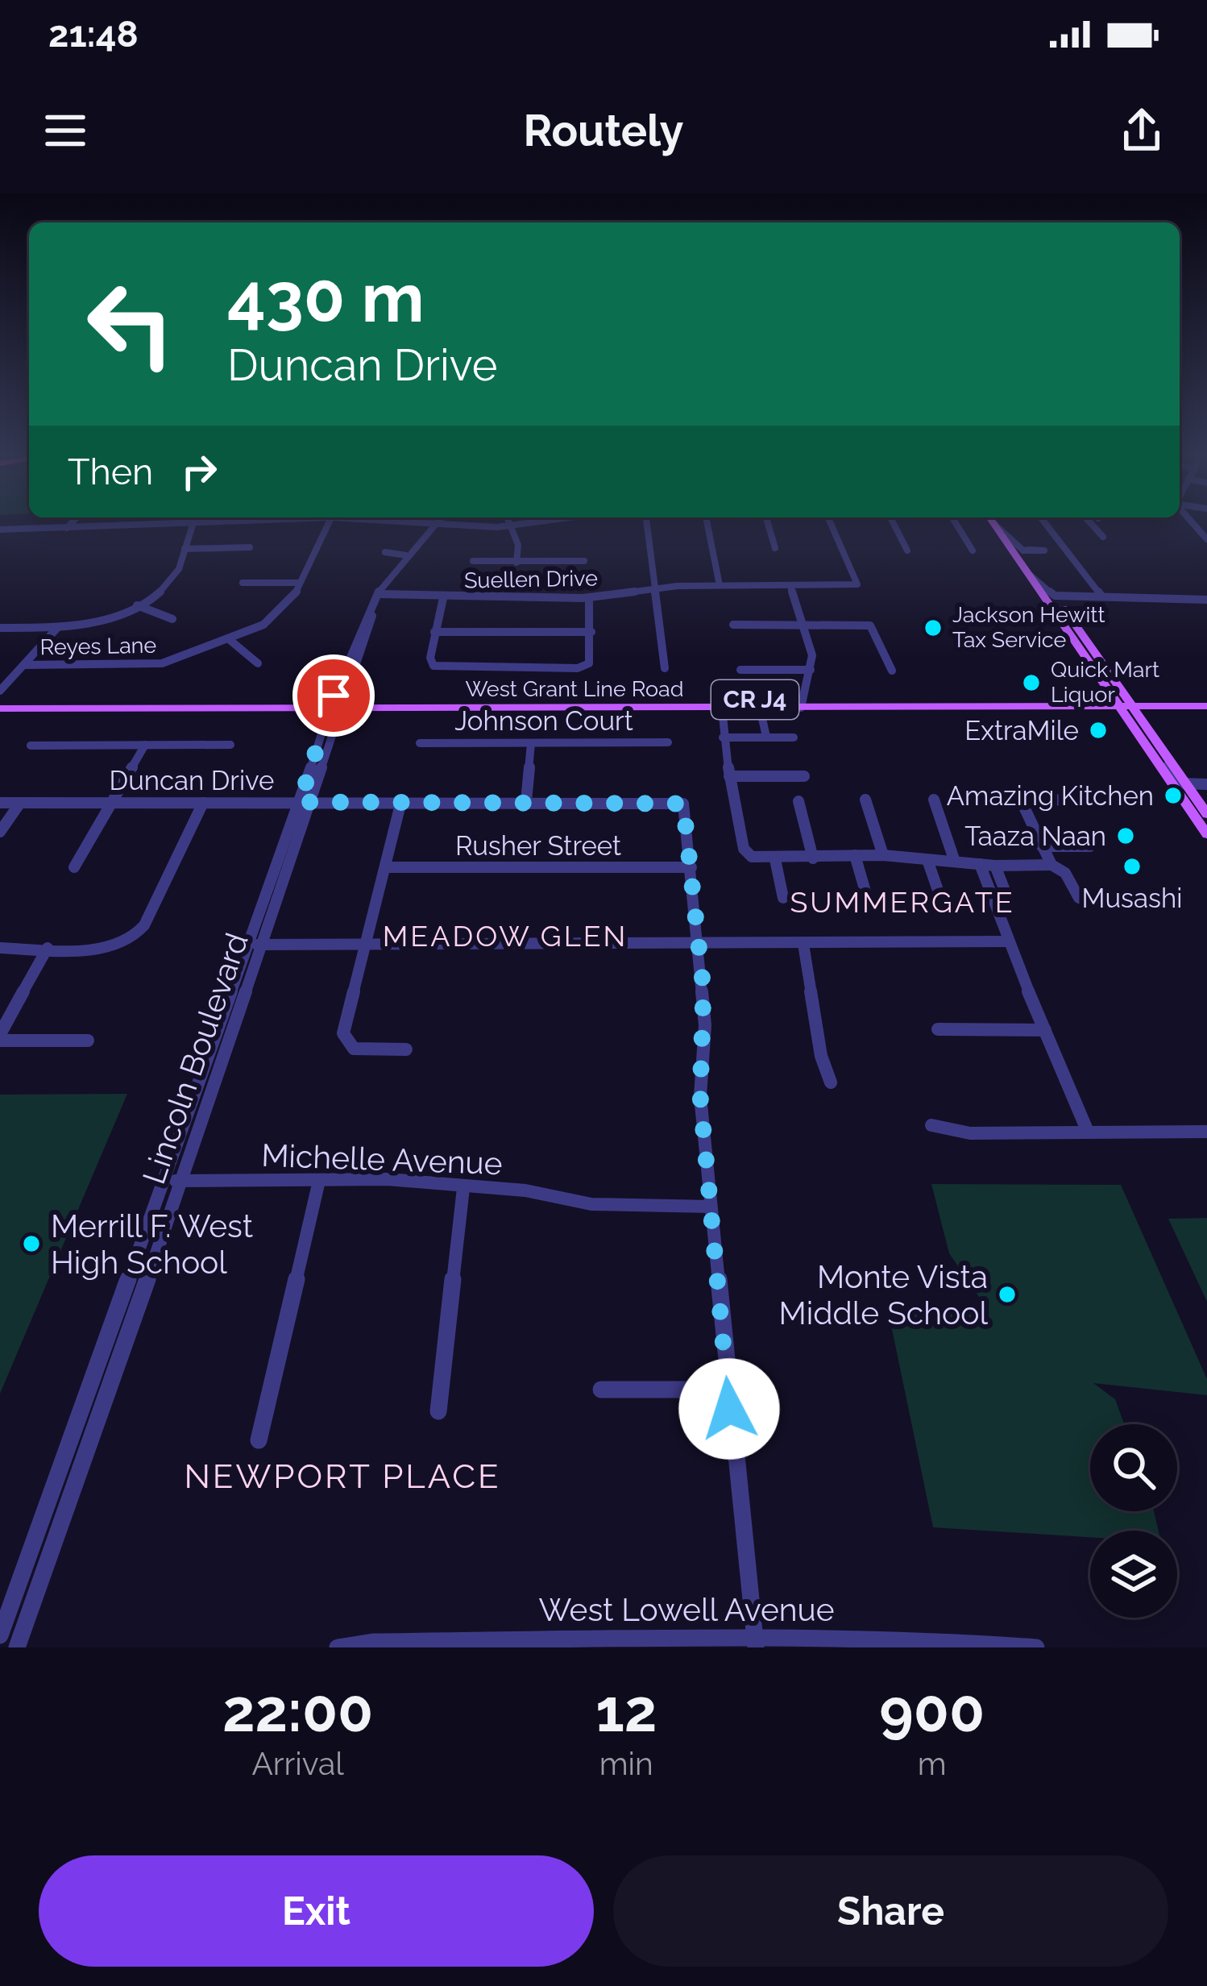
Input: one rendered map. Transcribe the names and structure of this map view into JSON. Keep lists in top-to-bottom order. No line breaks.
{"streets":{"main road":["West Grant Line Road","CR J4"],"street":["Suellen Drive","Reyes Lane","Johnson Court","Duncan Drive","Rusher Street","Lincoln Boulevard","Michelle Avenue","West Lowell Avenue"]},"crossings":[["Suellen Drive","Lincoln Boulevard"],["West Grant Line Road","Lincoln Boulevard"],["Duncan Drive","Rusher Street"],["Duncan Drive","Lincoln Boulevard"],["Lincoln Boulevard","Michelle Avenue"]],"districts":["SUMMERGATE","MEADOW GLEN","NEWPORT PLACE"],"places":["Jackson Hewitt Tax Service","Quick Mart Liquor","ExtraMile","Amazing Kitchen","Taaza Naan","Musashi","Merrill F. West High School","Monte Vista Middle School"],"page":{"status":"21:48","header":"Routely","turn":["430 m","Duncan Drive"],"then":"Then","eta":["22:00","Arrival","12","min","900","m"],"buttons":["Exit","Share"]}}
